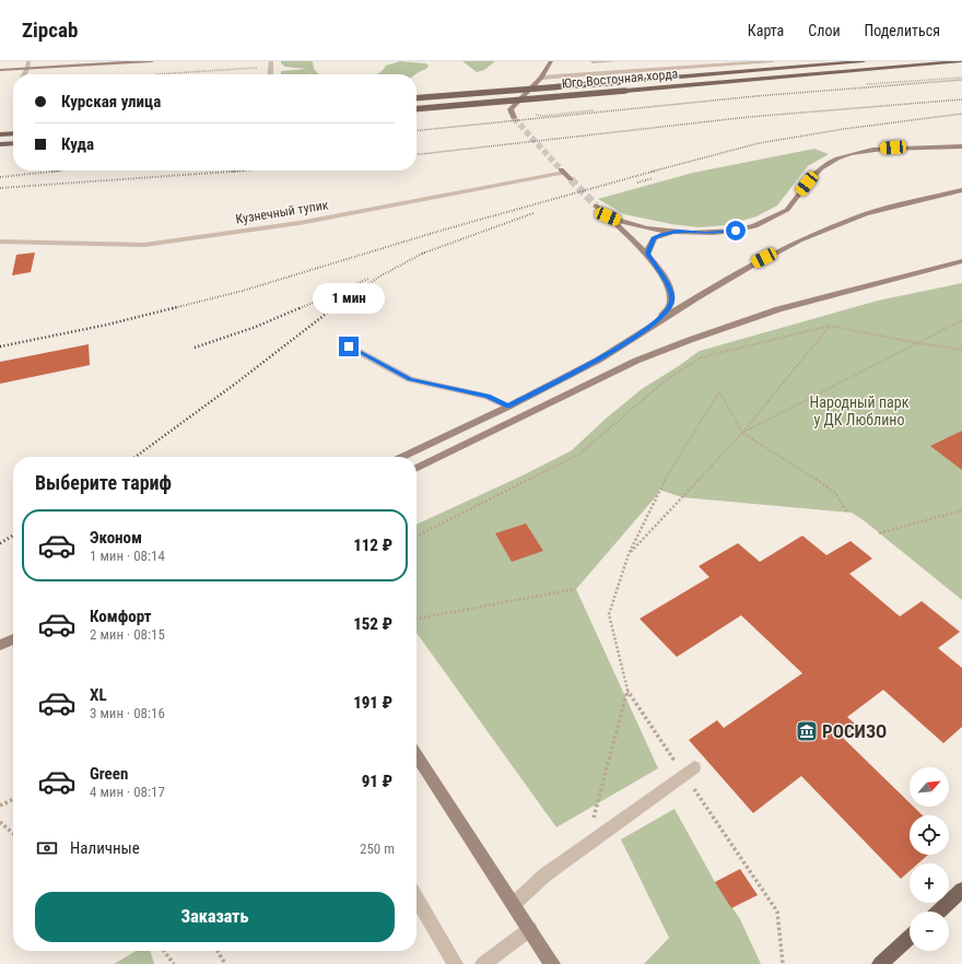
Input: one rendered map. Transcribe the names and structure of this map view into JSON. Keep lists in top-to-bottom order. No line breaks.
{"streets":{"main road":["Юго-Восточная хорда"],"street":["Кузнечный тупик"]},"parks":["Народный парк у ДК Люблино"],"places":{"museum":["РОСИЗО"]},"north":"top right","page":{"header":"Zipcab","nav":["Карта","Слои","Поделиться"],"banner":["Курская улица","Куда"],"bubble":"1 мин","heading":"Выберите тариф","list":[{"name":"Эконом","note":"1 мин · 08:14","value":"112 ₽"},{"name":"Комфорт","note":"2 мин · 08:15","value":"152 ₽"},{"name":"XL","note":"3 мин · 08:16","value":"191 ₽"},{"name":"Green","note":"4 мин · 08:17","value":"91 ₽"}],"map_buttons":["+","−"],"pay":["Наличные","250 m"],"buttons":"Заказать"}}
